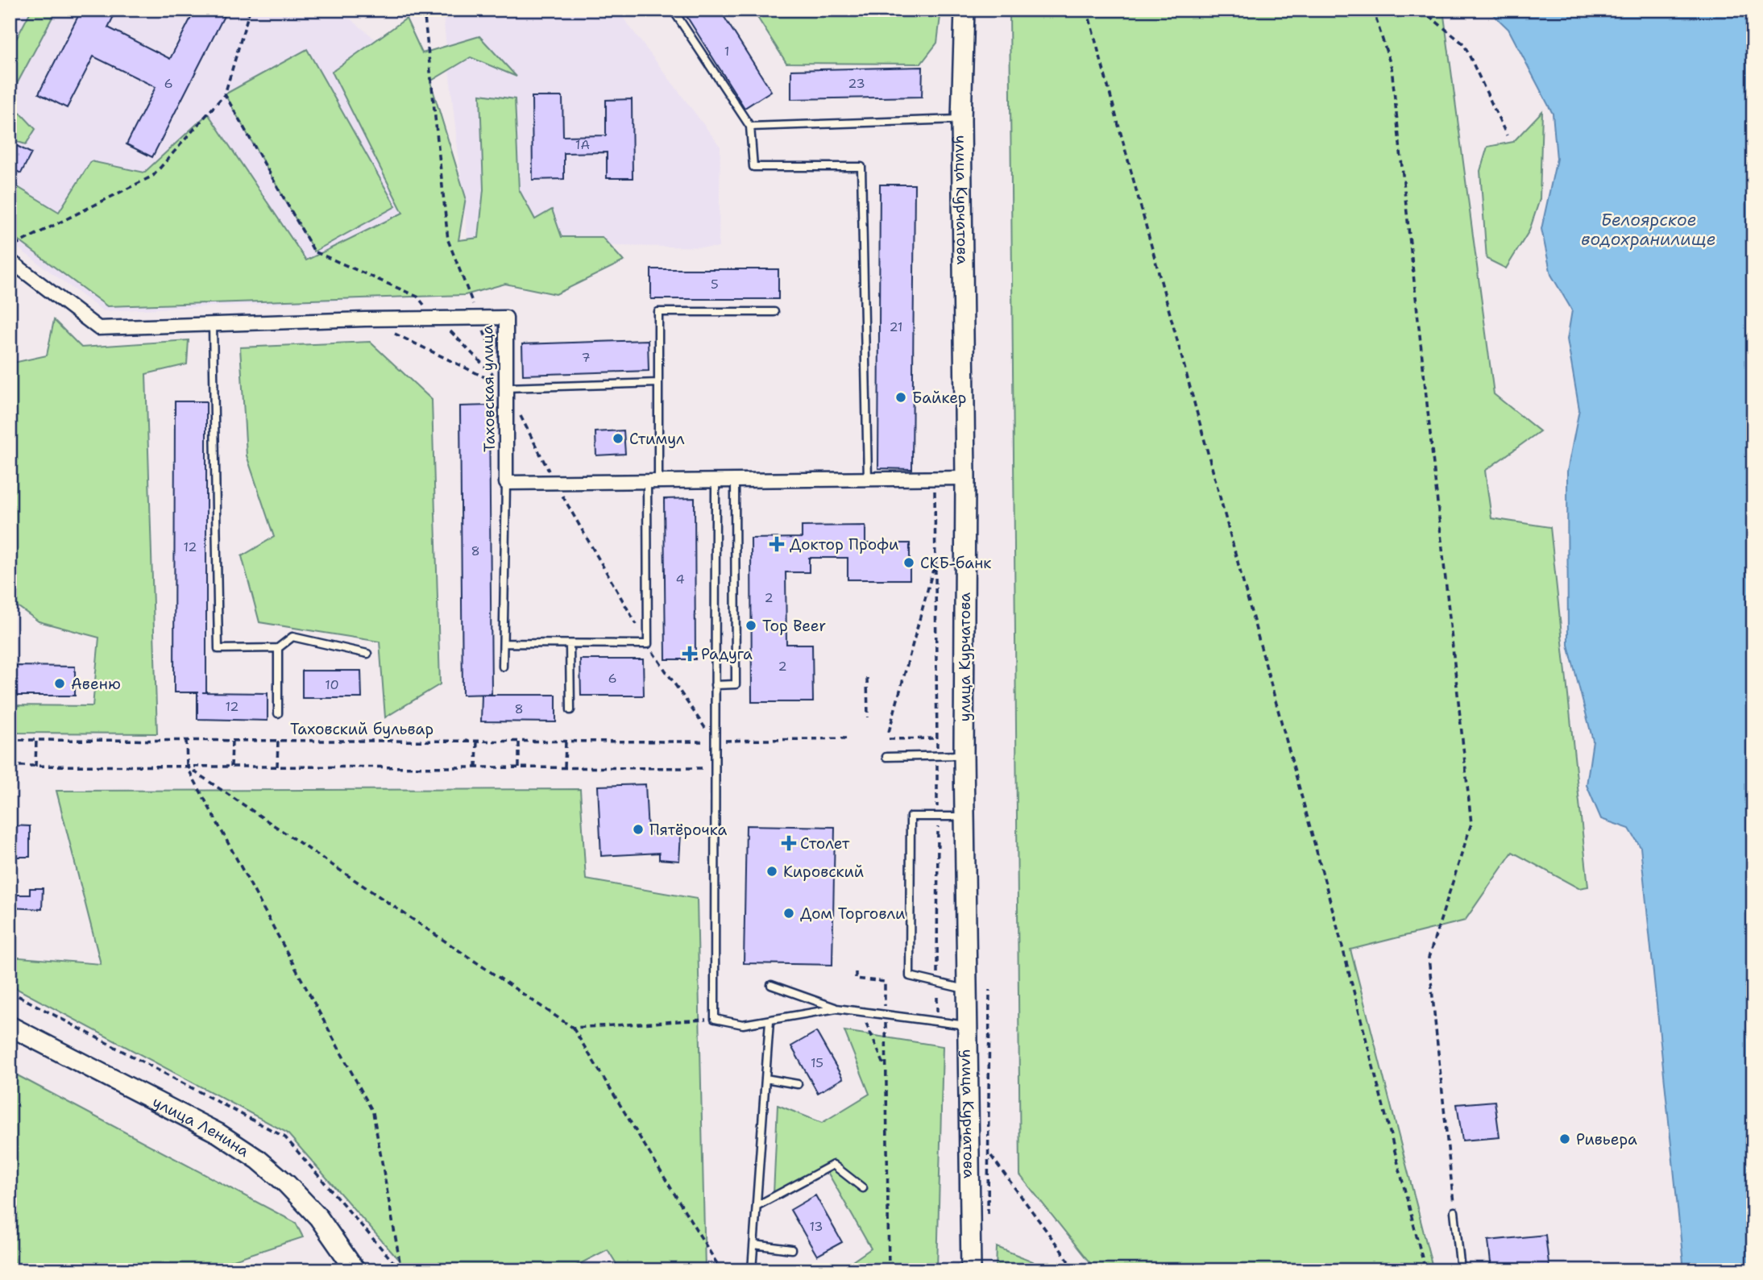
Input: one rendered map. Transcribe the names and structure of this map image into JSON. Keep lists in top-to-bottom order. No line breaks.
{"streets":{"main road":["улица Курчатова","улица Ленина"],"street":["Таховская улица"],"path":["Таховский бульвар"]},"water":["Белоярское водохранилище"],"places":{"other":["Байкер","Стимул","СКБ-банк","Top Beer","Авеню","Пятёрочка","Кировский","Дом Торговли","Ривьера"],"health":["Доктор Профи","Радуга","Столет"]},"house_numbers":["1","6","23","1А","5","21","7","12","8","4","2","2","6","10","12","8","15","13"]}
